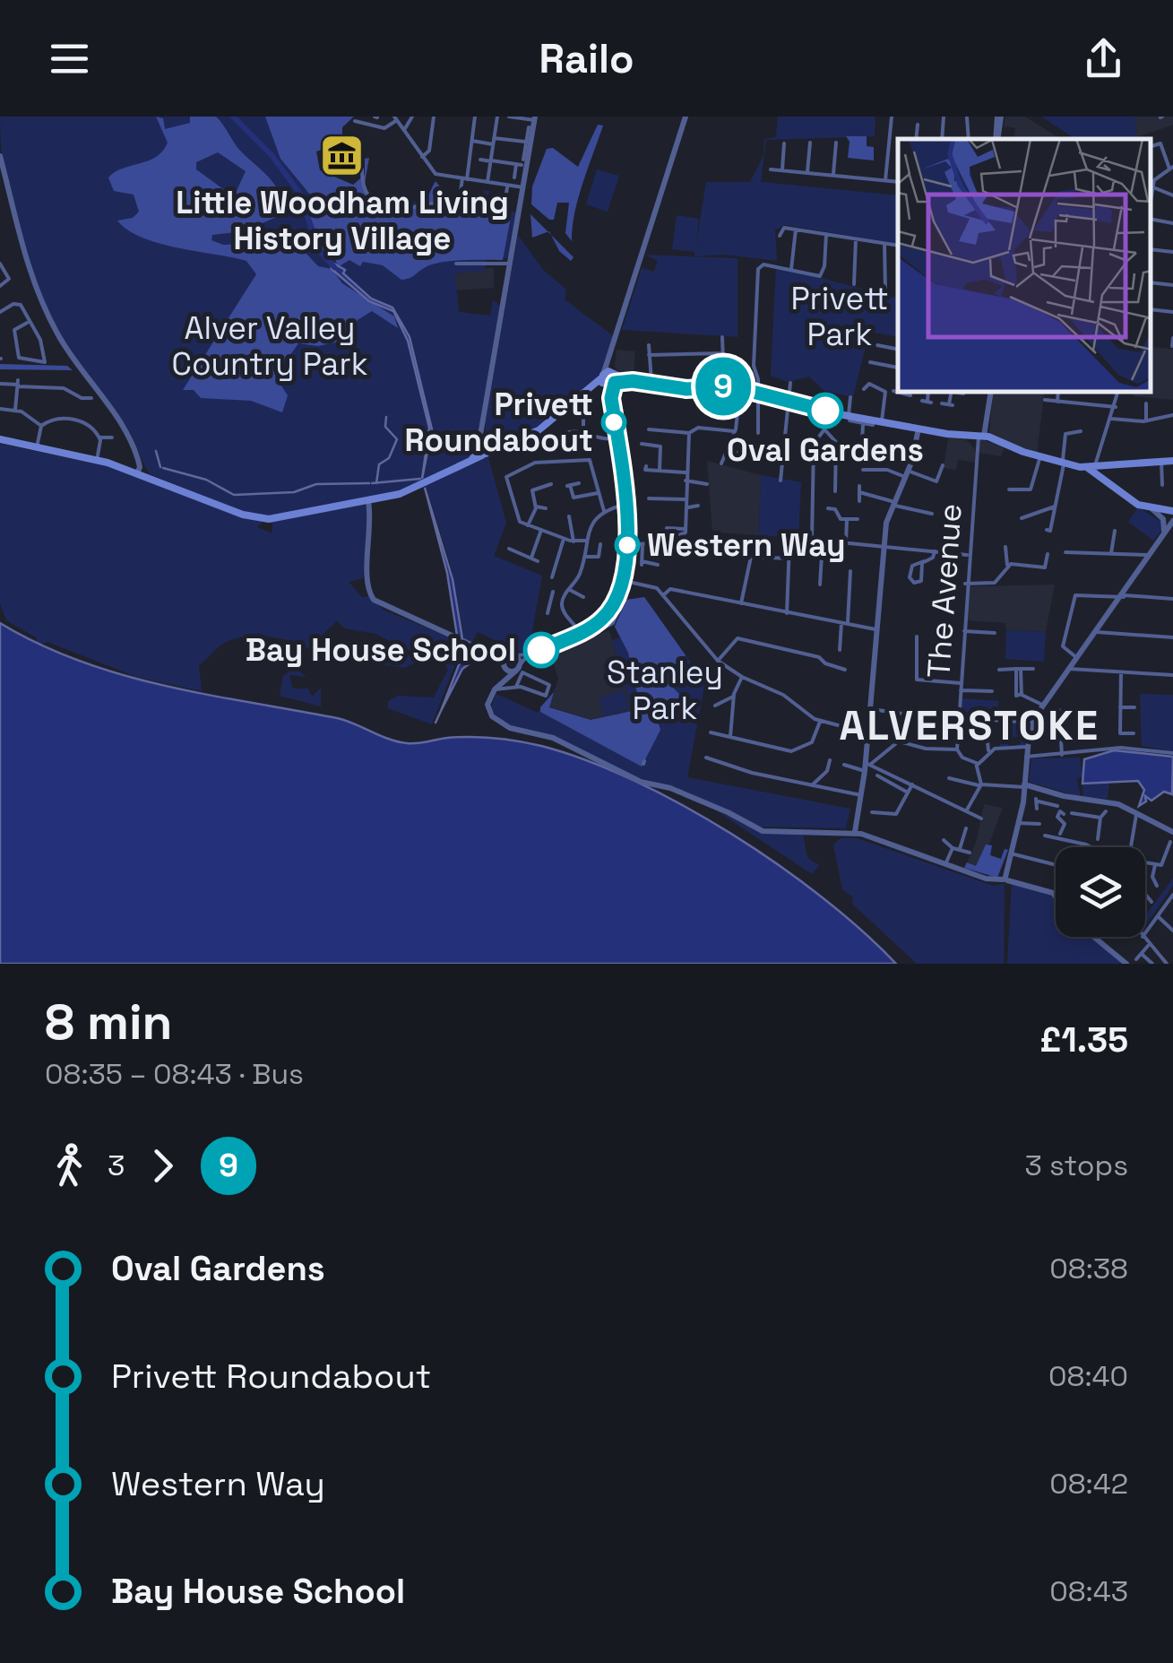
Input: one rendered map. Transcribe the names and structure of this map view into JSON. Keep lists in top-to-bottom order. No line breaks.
{"streets":{"street":["The Avenue"]},"districts":["ALVERSTOKE"],"parks":["Privett Park","Alver Valley Country Park","Stanley Park"],"places":{"museum":["Little Woodham Living History Village"],"other":["Oval Gardens","Privett Roundabout","Western Way","Bay House School"]},"lines":["bus line 9"],"page":{"header":"Railo","on_map":"9","heading":["8 min","08:35 – 08:43 · Bus","£1.35"],"legs":["3","9","3 stops"],"list":[{"name":"Oval Gardens","value":"08:38"},{"name":"Privett Roundabout","value":"08:40"},{"name":"Western Way","value":"08:42"},{"name":"Bay House School","value":"08:43"}]}}
